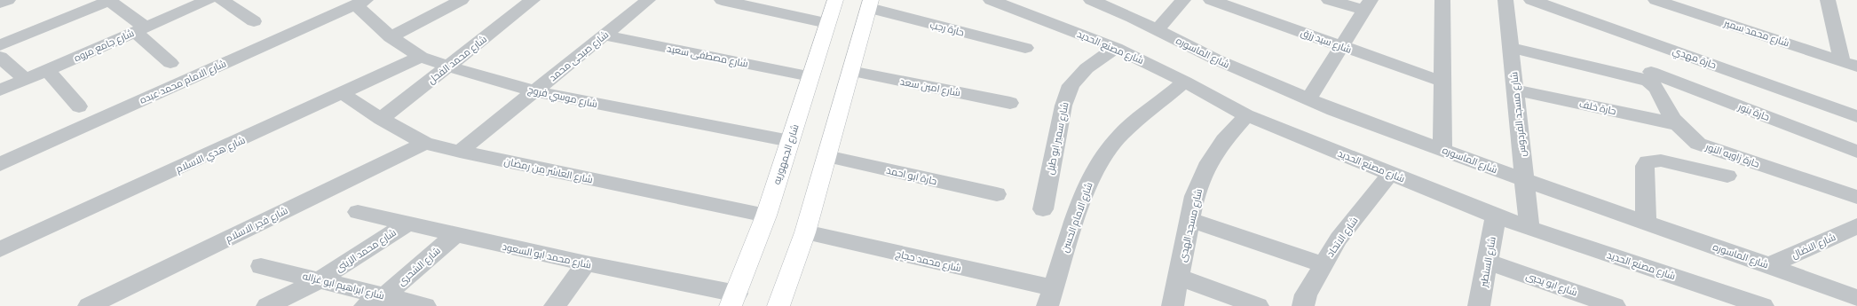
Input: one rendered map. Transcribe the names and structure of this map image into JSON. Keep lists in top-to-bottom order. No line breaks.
{"streets":{"main road":["شارع الجمهوريه"],"street":["حارة رجب","شارع محمد سمير","شارع سيد رزق","شارع جامع مروه","شارع مصنع الحديد","شارع الماسوره","شارع صبحى محمد","شارع مصطفى سعيد","حارة مهدي","شارع محمد الفحل","شارع الامام محمد عبده","شارع امين سعد","شارع موسي فروج","حارة خلف","حارة بنور","شارع مسجد الفردوس","شارع سمير ابو طبل","شارع هدي الاسلام","حارة زاويه النور","شارع العاشر من رمضان","حارة ابو احمد","شارع الامام الحسن","شارع فجر الاسلام","شارع مسجد الهدى","شارع الاتحاد","شارع النضال","شارع محمد الزينى","شارع محمد ابو السعود","شارع محمد حجاج","شارع السنطير","شارع الشحرى","شارع ابو يحيي","شارع ابراهيم ابو غزاله"]},"crossings":[["شارع مصنع الحديد","شارع مسجد الفردوس"],["شارع مصنع الحديد","شارع سمير ابو طبل"],["شارع مصنع الحديد","شارع الامام الحسن"],["شارع مصنع الحديد","شارع مسجد الهدى"],["شارع مصنع الحديد","شارع الاتحاد"],["شارع مصنع الحديد","شارع السنطير"],["شارع الماسوره","شارع مسجد الفردوس"],["شارع الماسوره","شارع النضال"],["شارع صبحى محمد","شارع مصطفى سعيد"],["شارع صبحى محمد","شارع موسي فروج"],["شارع صبحى محمد","شارع العاشر من رمضان"],["شارع مصطفى سعيد","شارع الجمهوريه"],["شارع محمد الفحل","شارع موسي فروج"],["شارع محمد الفحل","شارع العاشر من رمضان"],["شارع الامام محمد عبده","شارع موسي فروج"],["شارع موسي فروج","شارع هدي الاسلام"],["شارع موسي فروج","شارع الجمهوريه"],["حارة خلف","شارع مسجد الفردوس"],["حارة خلف","حارة زاويه النور"],["شارع مسجد الفردوس","حارة زاويه النور"],["شارع هدي الاسلام","شارع العاشر من رمضان"],["شارع الجمهوريه","شارع العاشر من رمضان"],["شارع الجمهوريه","شارع محمد ابو السعود"],["شارع العاشر من رمضان","شارع فجر الاسلام"],["شارع الامام الحسن","شارع محمد حجاج"],["شارع محمد الزينى","شارع محمد ابو السعود"],["شارع محمد الزينى","شارع ابراهيم ابو غزاله"],["شارع محمد ابو السعود","شارع الشحرى"],["شارع السنطير","شارع ابو يحيي"],["شارع الشحرى","شارع ابراهيم ابو غزاله"]]}
